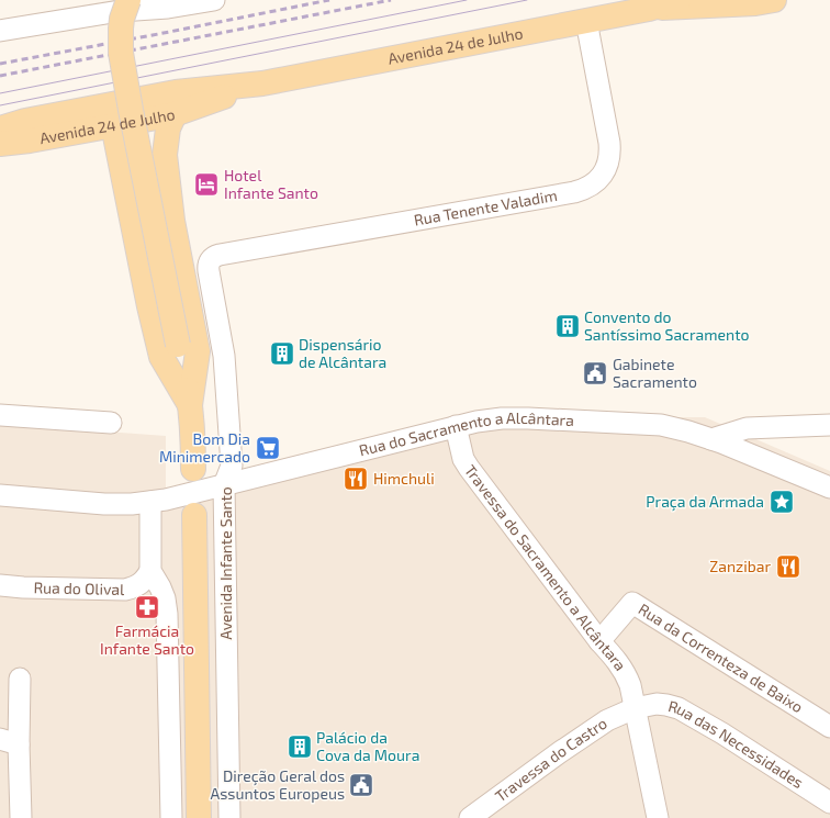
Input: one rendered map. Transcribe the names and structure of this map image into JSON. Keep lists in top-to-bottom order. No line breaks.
{"streets":{"main road":["Avenida 24 de Julho","Avenida Infante Santo"],"street":["Rua Tenente Valadim","Rua do Sacramento a Alcântara","Travessa do Sacramento a Alcântara","Rua do Olival","Rua da Correnteza de Baixo","Rua das Necessidades","Travessa do Castro"]},"crossings":[["Avenida 24 de Julho","Rua Tenente Valadim"],["Rua Tenente Valadim","Avenida Infante Santo"],["Rua do Sacramento a Alcântara","Avenida Infante Santo"],["Rua do Sacramento a Alcântara","Travessa do Sacramento a Alcântara"],["Travessa do Sacramento a Alcântara","Rua da Correnteza de Baixo"],["Travessa do Sacramento a Alcântara","Rua das Necessidades"],["Travessa do Sacramento a Alcântara","Travessa do Castro"],["Rua das Necessidades","Travessa do Castro"]],"places":{"hotel":["Hotel Infante Santo"],"building":["Convento do Santíssimo Sacramento","Dispensário de Alcântara","Palácio da Cova da Moura"],"public building":["Gabinete Sacramento","Direção Geral dos Assuntos Europeus"],"supermarket":["Bom Dia Minimercado"],"restaurant":["Himchuli","Zanzibar"],"place":["Praça da Armada"],"pharmacy":["Farmácia Infante Santo"]}}
